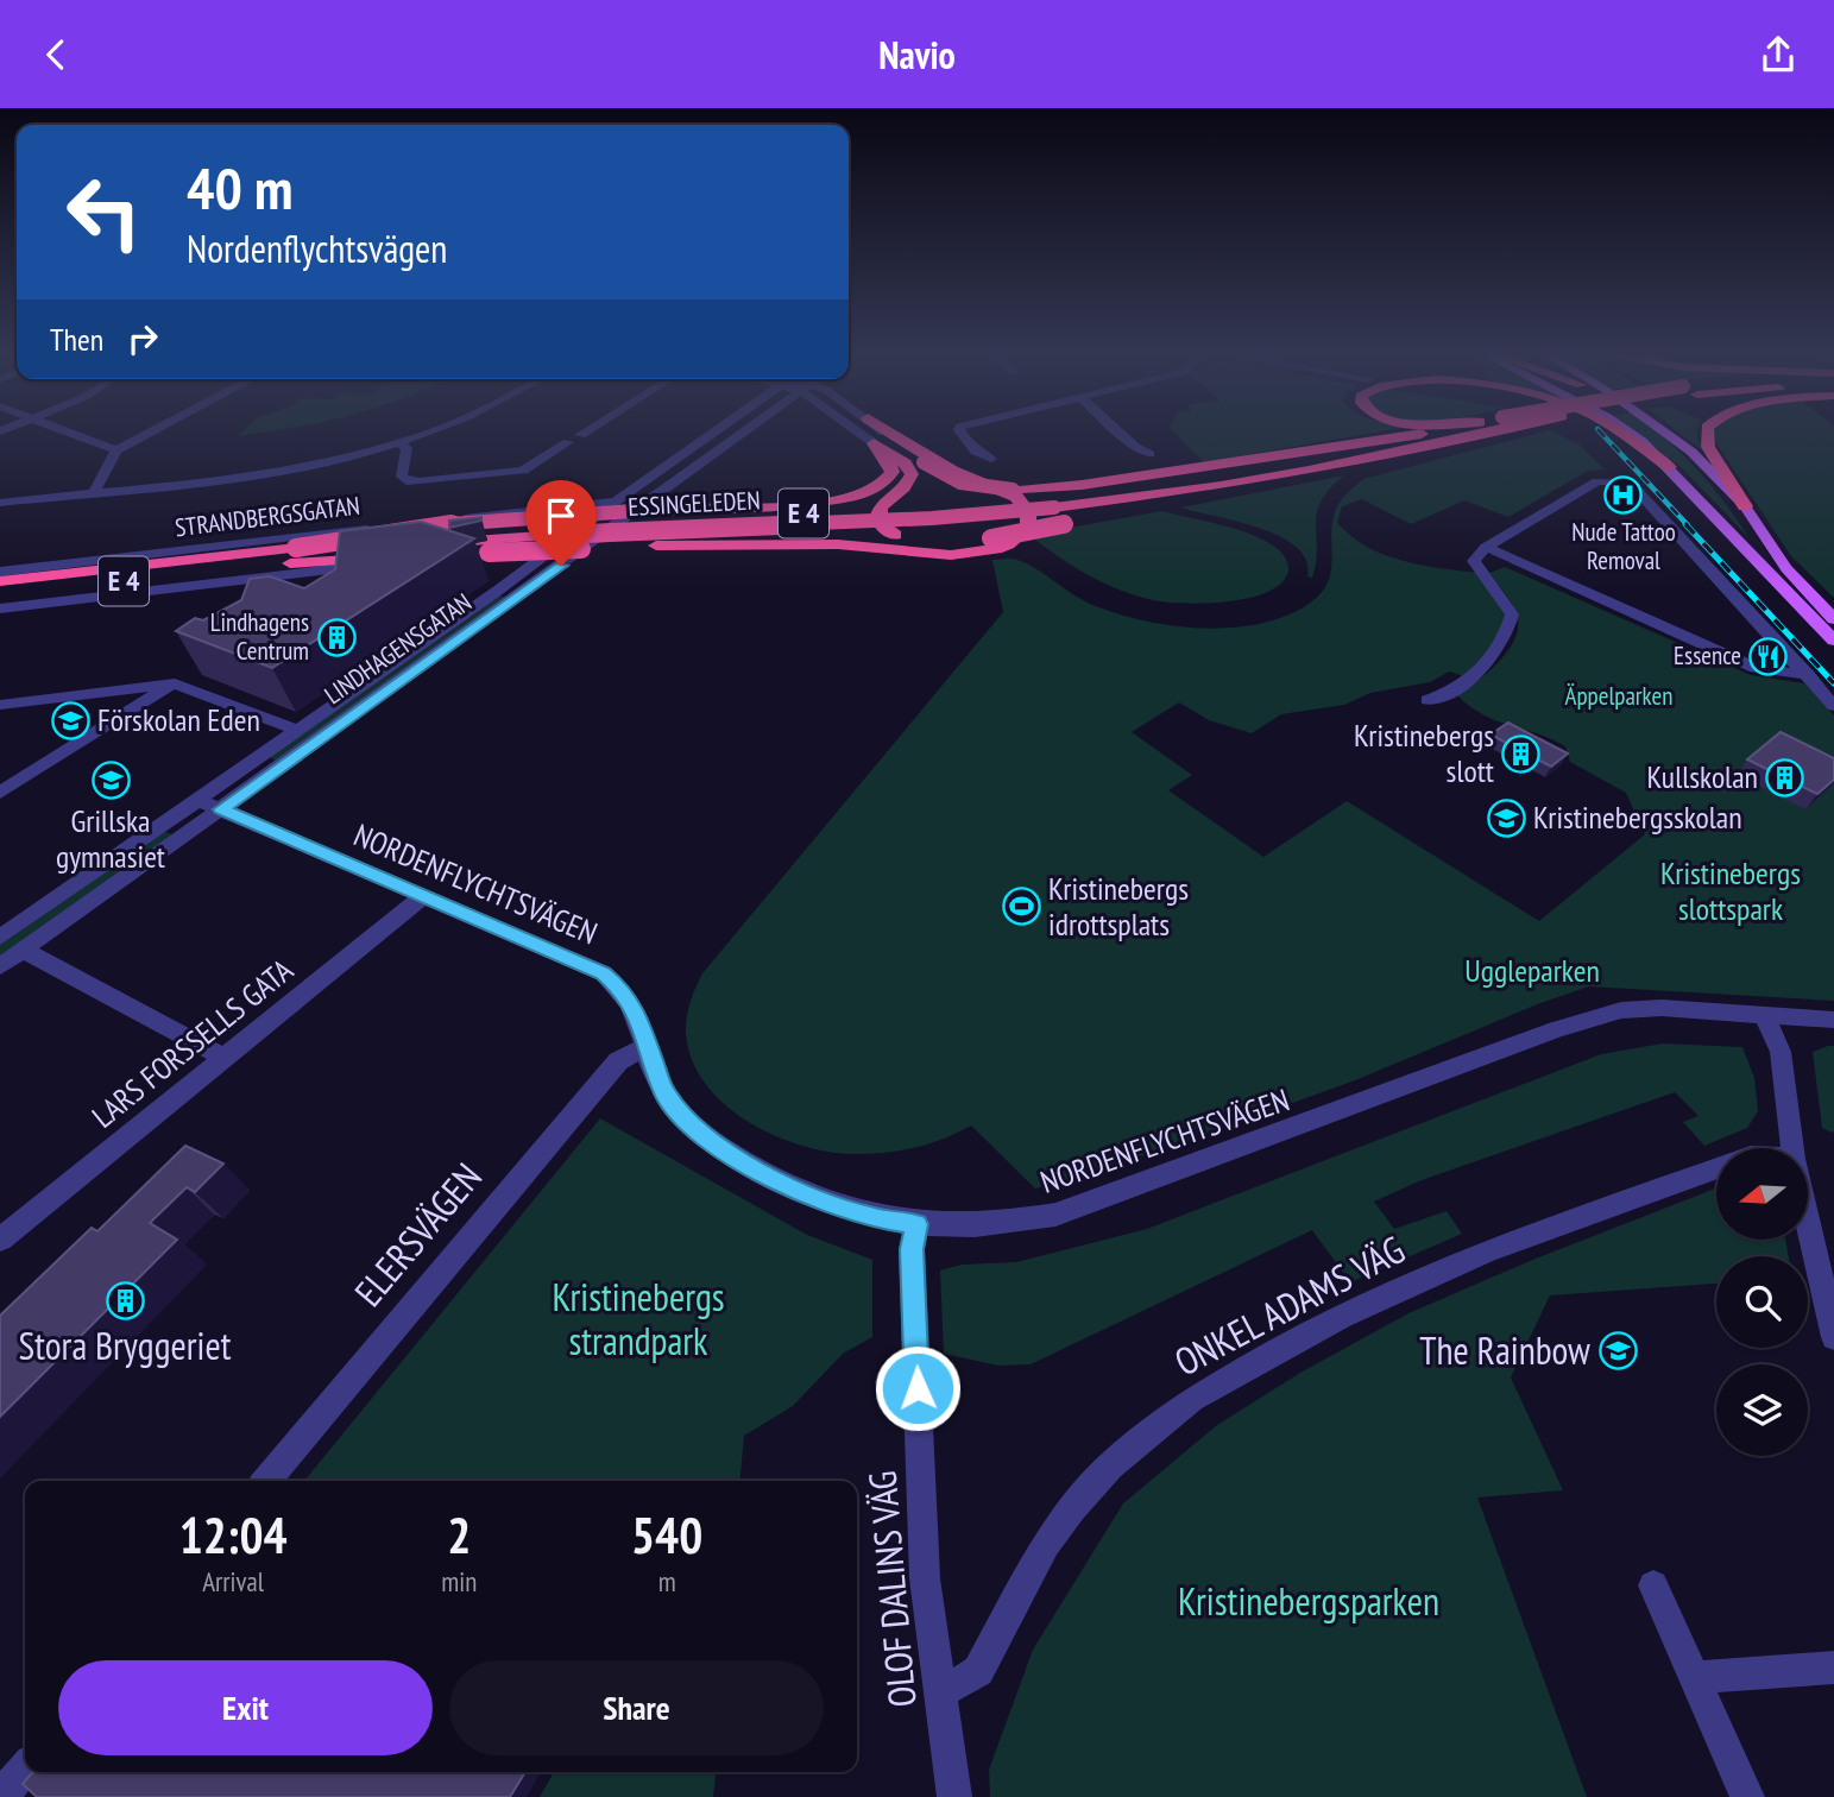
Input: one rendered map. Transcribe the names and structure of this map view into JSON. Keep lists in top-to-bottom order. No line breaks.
{"streets":{"highway":["ESSINGELEDEN","E 4"],"street":["STRANDBERGSGATAN","LINDHAGENSGATAN","NORDENFLYCHTSVÄGEN","LARS FORSSELLS GATA","ELERSVÄGEN","ONKEL ADAMS VÄG","OLOF DALINS VÄG"]},"crossings":[["ESSINGELEDEN","E 4"],["STRANDBERGSGATAN","LINDHAGENSGATAN"],["LINDHAGENSGATAN","NORDENFLYCHTSVÄGEN"],["NORDENFLYCHTSVÄGEN","LARS FORSSELLS GATA"],["NORDENFLYCHTSVÄGEN","ELERSVÄGEN"],["NORDENFLYCHTSVÄGEN","OLOF DALINS VÄG"],["ONKEL ADAMS VÄG","OLOF DALINS VÄG"]],"parks":["Äppelparken","Kristinebergs slottspark","Uggleparken","Kristinebergs strandpark","Kristinebergsparken"],"places":{"hospital":["Nude Tattoo Removal"],"building":["Lindhagens Centrum","Kristinebergs slott","Kullskolan","Stora Bryggeriet"],"restaurant":["Essence"],"school or university":["Förskolan Eden","Grillska gymnasiet","Kristinebergsskolan","The Rainbow"],"sports":["Kristinebergs idrottsplats"]},"north":"left","page":{"header":"Navio","turn":["40 m","Nordenflychtsvägen"],"then":"Then","eta":["12:04","Arrival","2","min","540","m"],"buttons":["Exit","Share"]}}
